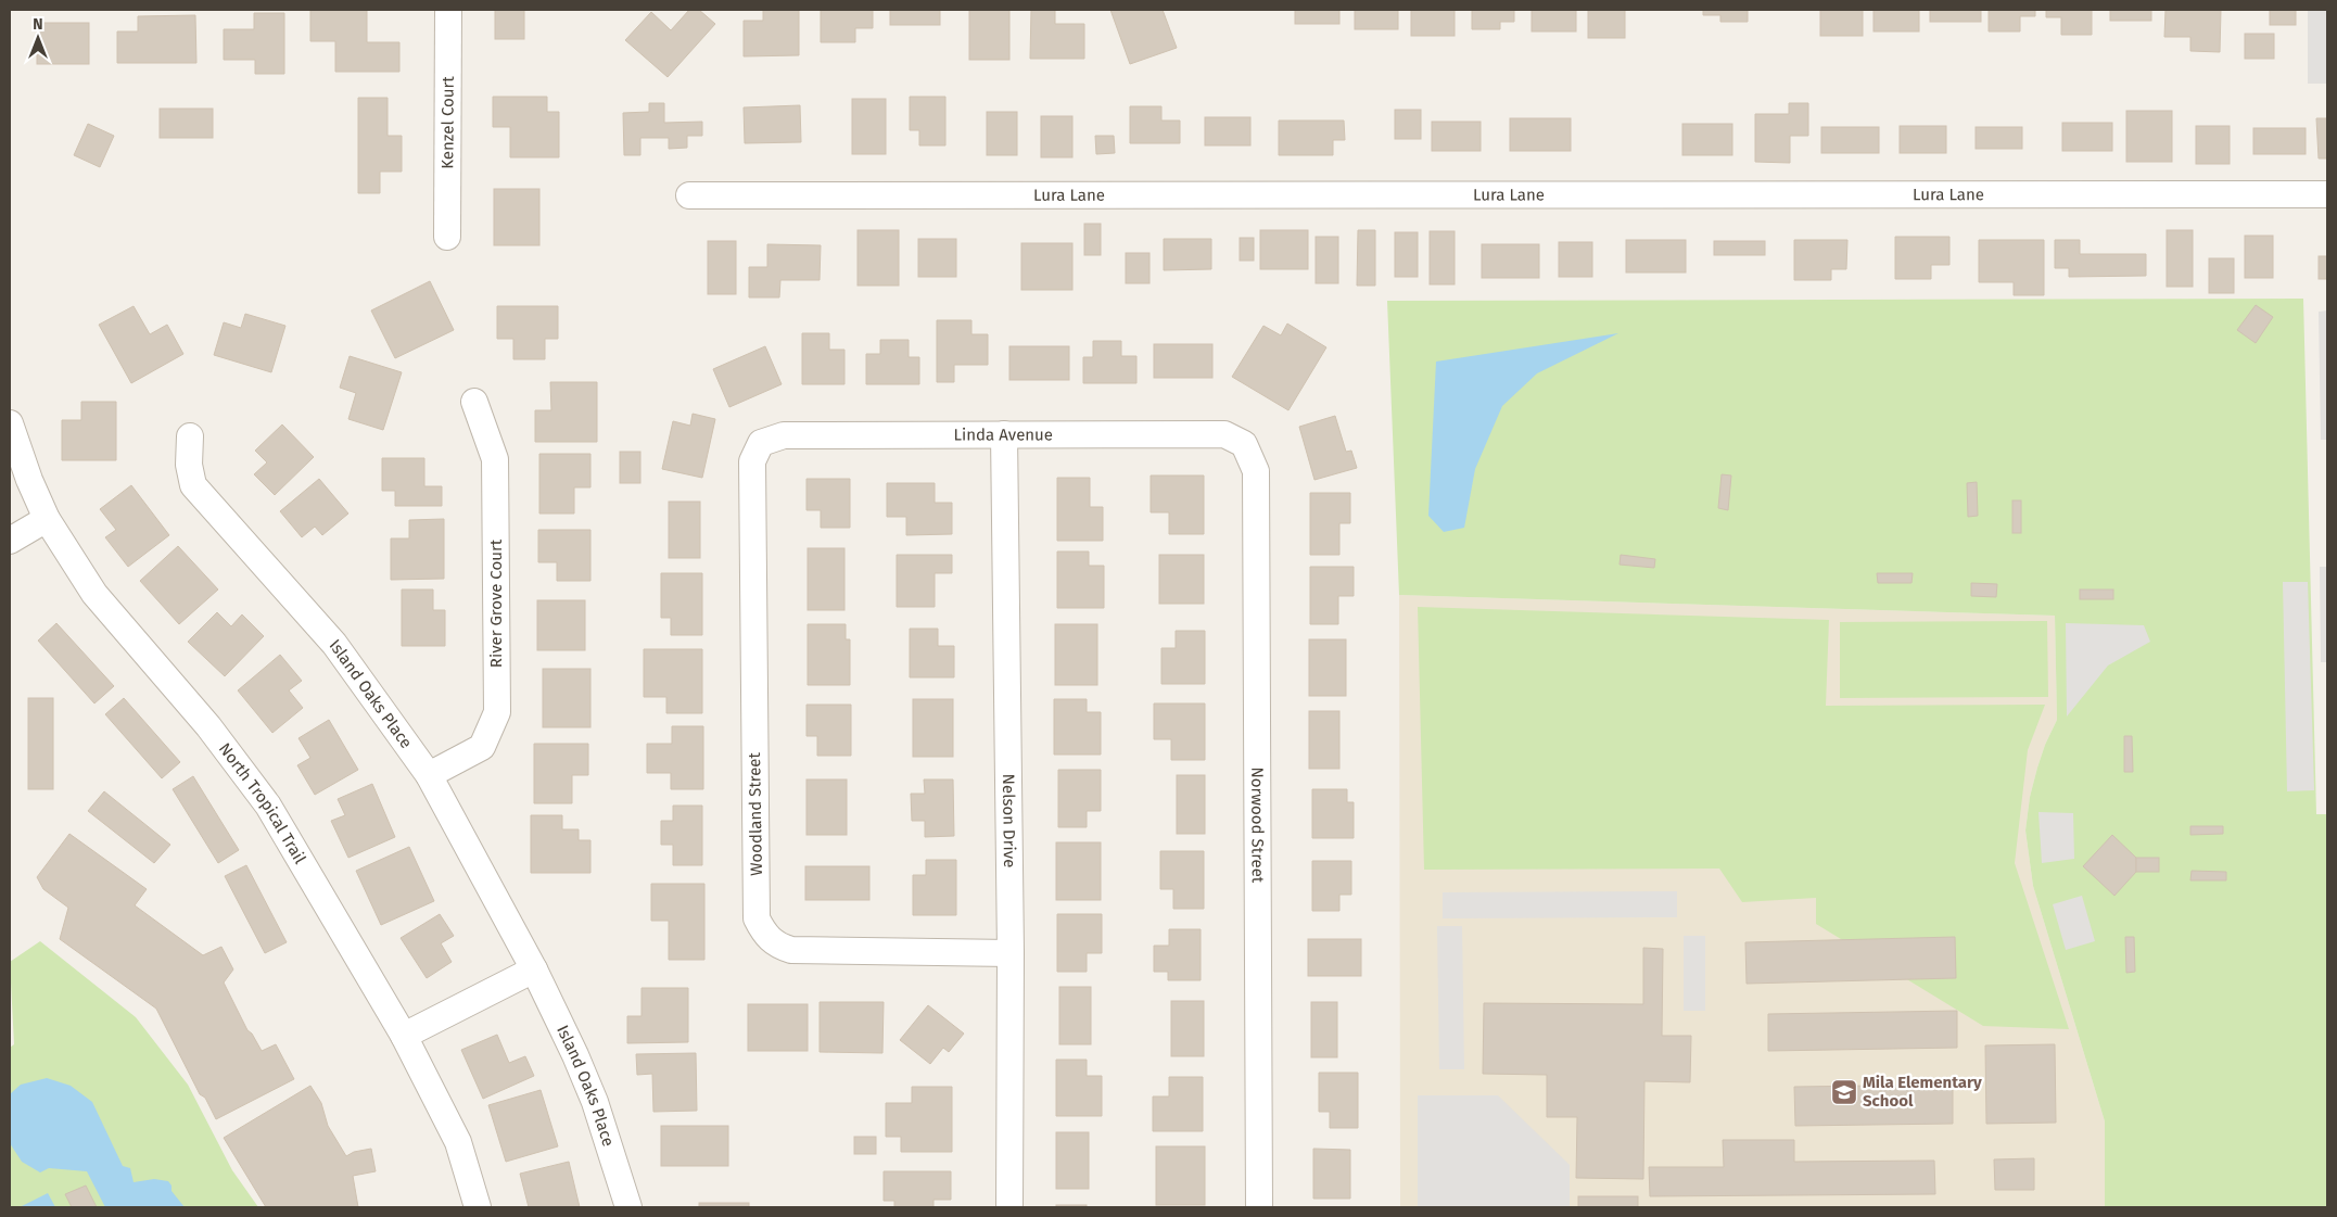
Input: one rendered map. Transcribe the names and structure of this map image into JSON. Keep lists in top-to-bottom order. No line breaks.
{"streets":{"street":["Kenzel Court","Lura Lane","Linda Avenue","River Grove Court","Island Oaks Place","North Tropical Trail","Woodland Street","Nelson Drive","Norwood Street"]},"crossings":[["Linda Avenue","Woodland Street"],["Linda Avenue","Nelson Drive"],["Linda Avenue","Norwood Street"],["River Grove Court","Island Oaks Place"],["Woodland Street","Nelson Drive"]],"places":{"school or university":["Mila Elementary School"]},"north":"top"}
